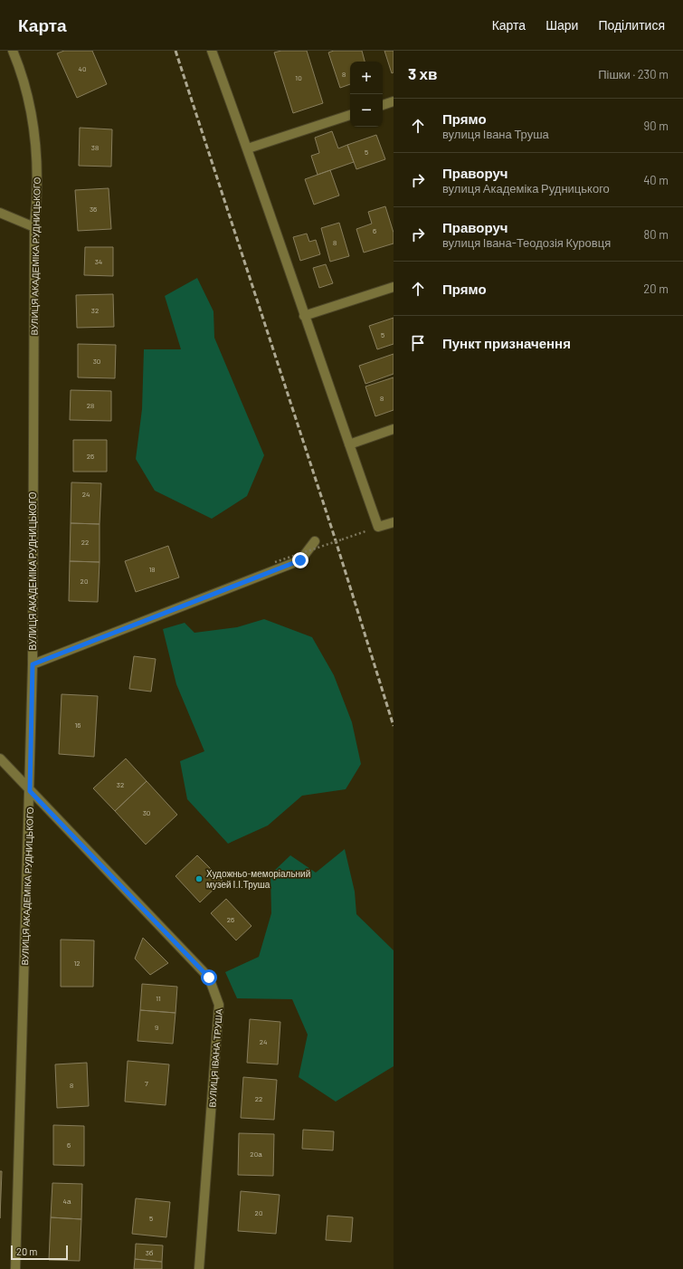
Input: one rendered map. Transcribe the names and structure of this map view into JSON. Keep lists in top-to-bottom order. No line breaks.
{"streets":{"street":["ВУЛИЦЯ АКАДЕМІКА РУДНИЦЬКОГО","ВУЛИЦЯ ІВАНА ТРУША"]},"crossings":[["ВУЛИЦЯ АКАДЕМІКА РУДНИЦЬКОГО","ВУЛИЦЯ ІВАНА ТРУША"]],"places":["Художньо-меморіальний музей І.І.Труша"],"house_numbers":["40","8","10","38","5","36","6","8","34","32","5","30","8","28","26","24","22","18","20","16","32","30","26","12","11","9","24","7","8","22","6","20а","4а","20","5","3б"],"scale_bar":"20 m","page":{"header":"Карта","nav":["Карта","Шари","Поділитися"],"heading":["3 хв","Пішки · 230 m"],"map_buttons":["+","−"],"list":[["Прямо","вулиця Івана Труша","90 m"],["Праворуч","вулиця Академіка Рудницького","40 m"],["Праворуч","вулиця Івана-Теодозія Куровця","80 m"],["Прямо","20 m"],"Пункт призначення"],"scale":"20 m"}}
